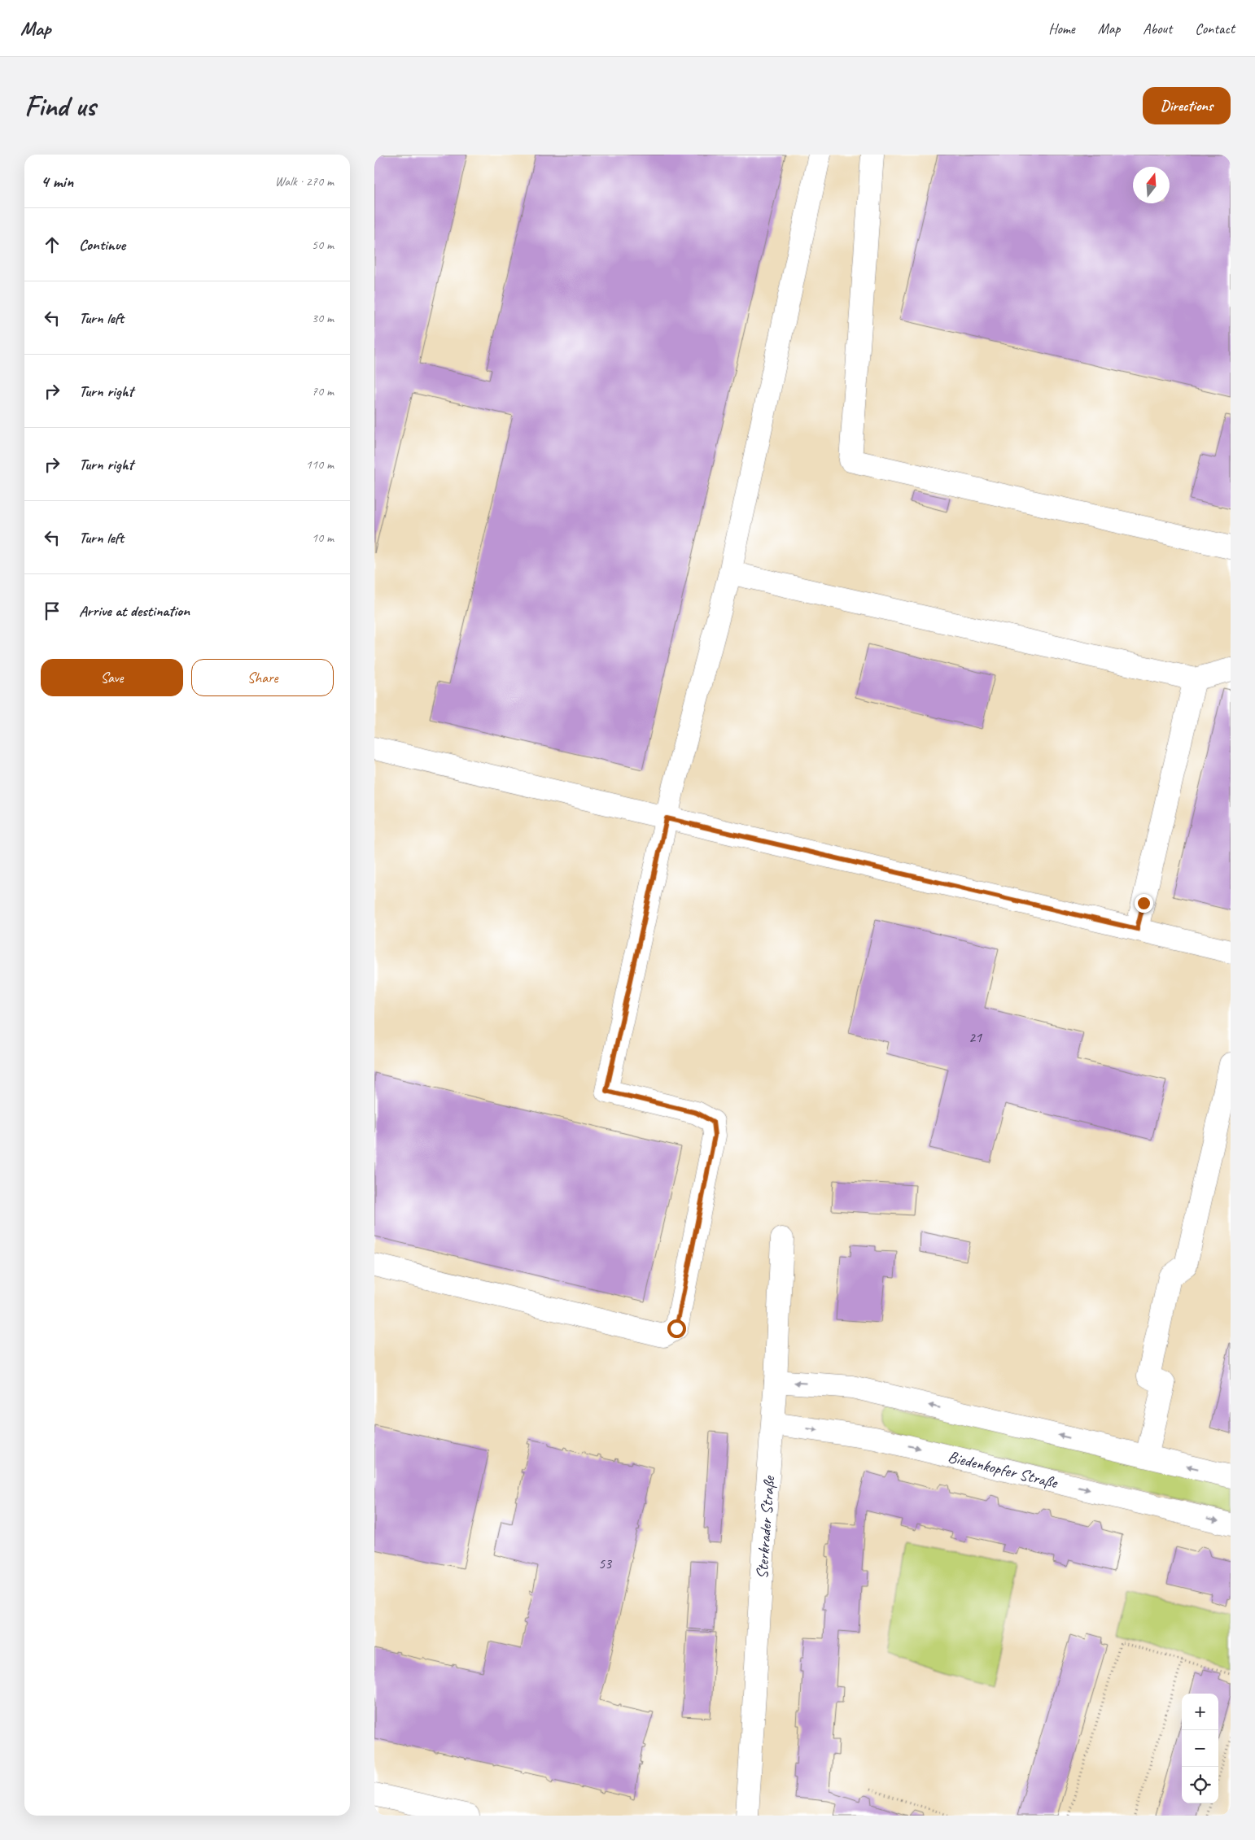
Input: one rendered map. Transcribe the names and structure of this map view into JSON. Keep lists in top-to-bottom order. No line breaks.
{"streets":{"street":["Biedenkopfer Straße","Sterkrader Straße"]},"crossings":[["Biedenkopfer Straße","Sterkrader Straße"]],"house_numbers":["21","53"],"north":"top","page":{"header":"Map","nav":["Home","Map","About","Contact"],"buttons":["Directions",["Save","Share"]],"title":"Find us","heading":["4 min","Walk · 270 m"],"list":[["Continue","50 m"],["Turn left","30 m"],["Turn right","70 m"],["Turn right","110 m"],["Turn left","10 m"],"Arrive at destination"],"map_buttons":["+","−"]}}
